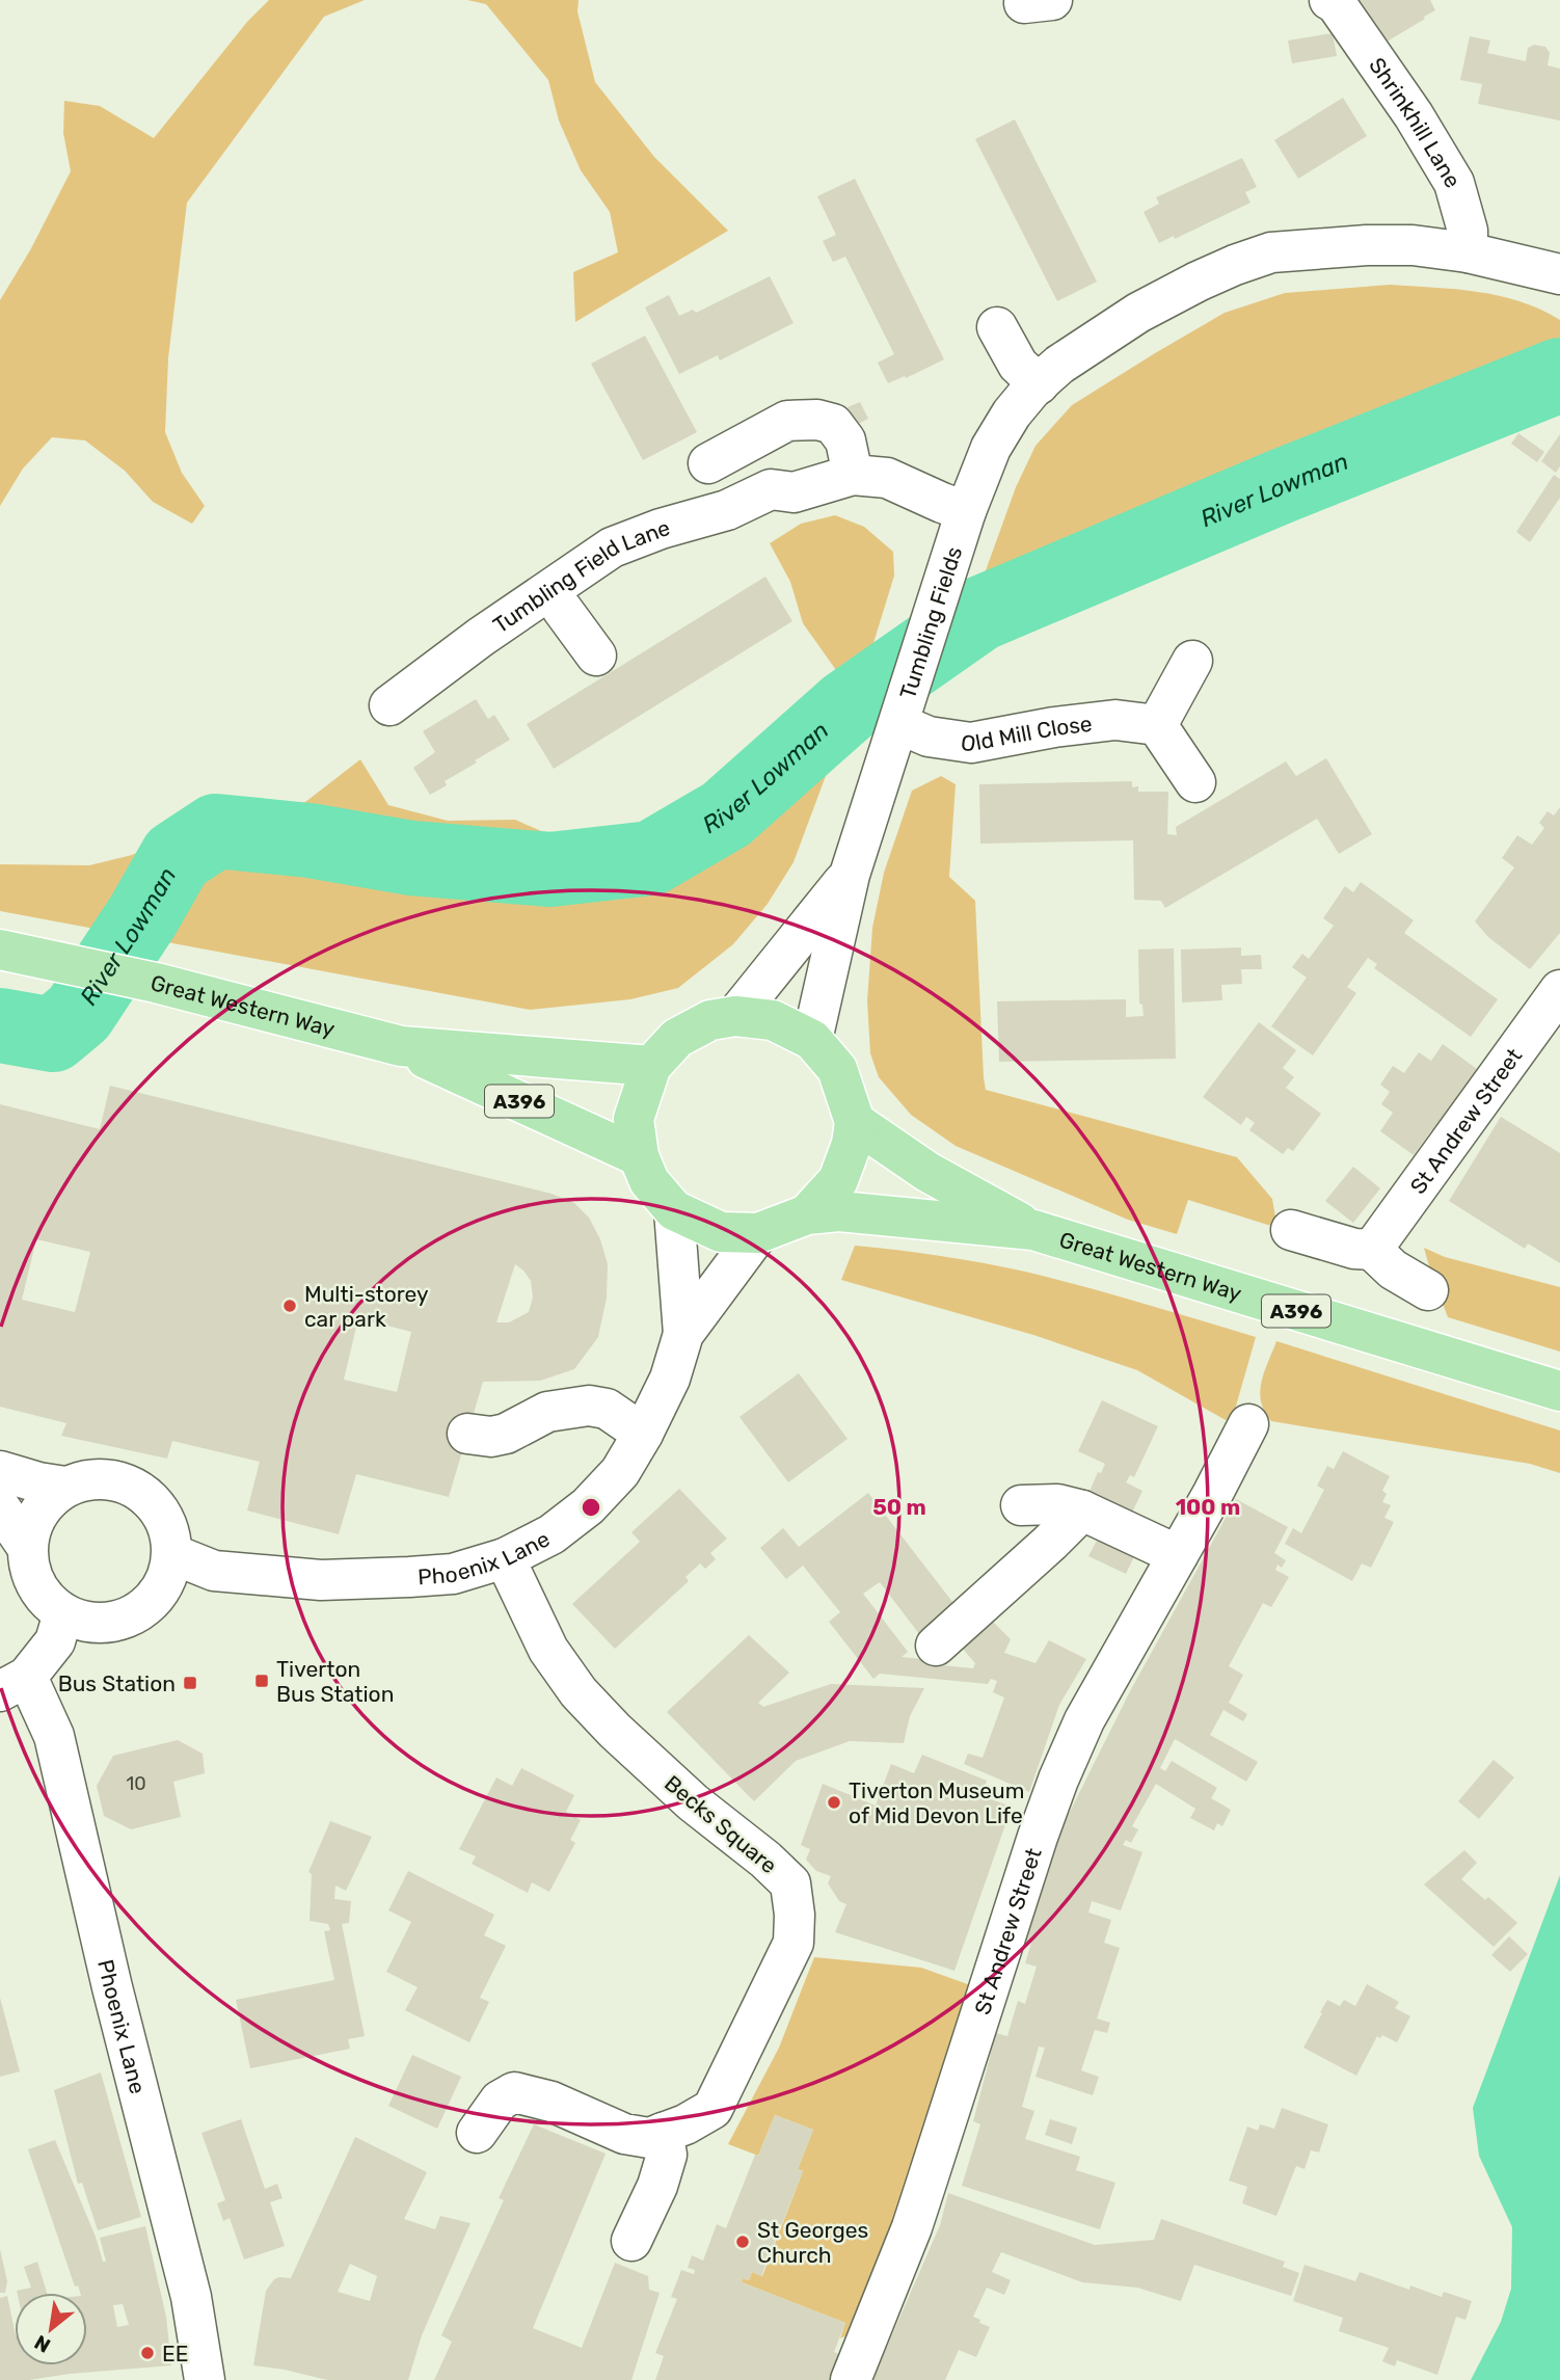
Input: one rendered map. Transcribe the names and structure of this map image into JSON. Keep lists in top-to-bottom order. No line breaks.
{"streets":{"main road":["Great Western Way","A396"],"street":["Shrinkhill Lane","Tumbling Field Lane","Tumbling Fields","Old Mill Close","St Andrew Street","Phoenix Lane","Becks Square"]},"crossings":[["Shrinkhill Lane","Tumbling Fields"],["Tumbling Field Lane","Tumbling Fields"],["Tumbling Fields","Old Mill Close"],["Tumbling Fields","A396"],["Tumbling Fields","Phoenix Lane"],["Great Western Way","A396"],["A396","Phoenix Lane"],["Phoenix Lane","Becks Square"]],"water":["River Lowman"],"places":{"other":["Multi-storey car park","Tiverton Museum of Mid Devon Life","St Georges Church","EE"],"transit":["Tiverton Bus Station","Bus Station"]},"house_numbers":["10"],"north":"bottom left","rings":["50 m","100 m"]}
